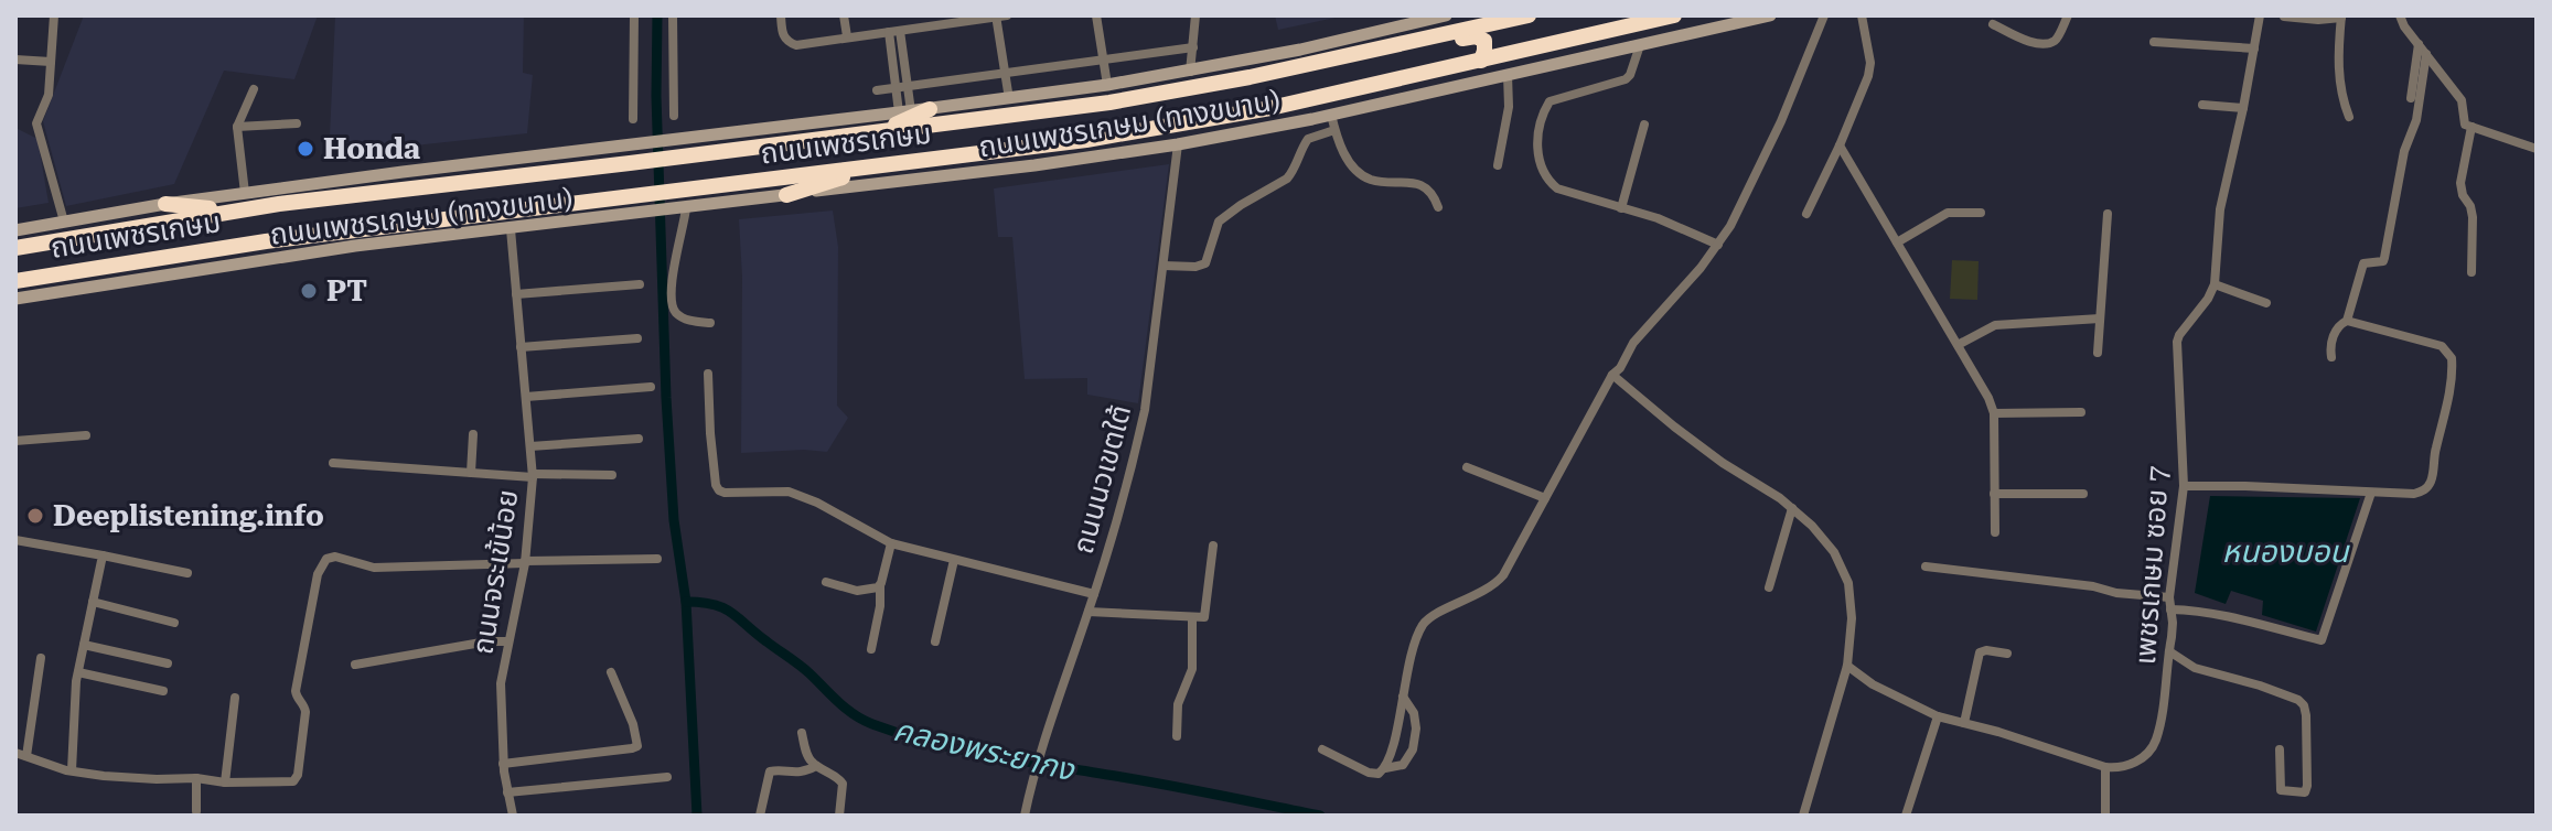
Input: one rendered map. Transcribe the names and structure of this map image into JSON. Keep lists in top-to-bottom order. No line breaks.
{"streets":{"highway":["ถนนเพชรเกษม"],"main road":["ถนนเพชรเกษม (ทางขนาน)"],"street":["ถนนนวเขตใต้","เพชรเกษม ซอย 7","ถนนจระเข้น้อย"]},"crossings":[["ถนนเพชรเกษม (ทางขนาน)","ถนนนวเขตใต้"],["ถนนเพชรเกษม (ทางขนาน)","ถนนจระเข้น้อย"]],"water":["หนองบอน","คลองพระยากง"],"places":["Honda","PT","Deeplistening.info"]}
